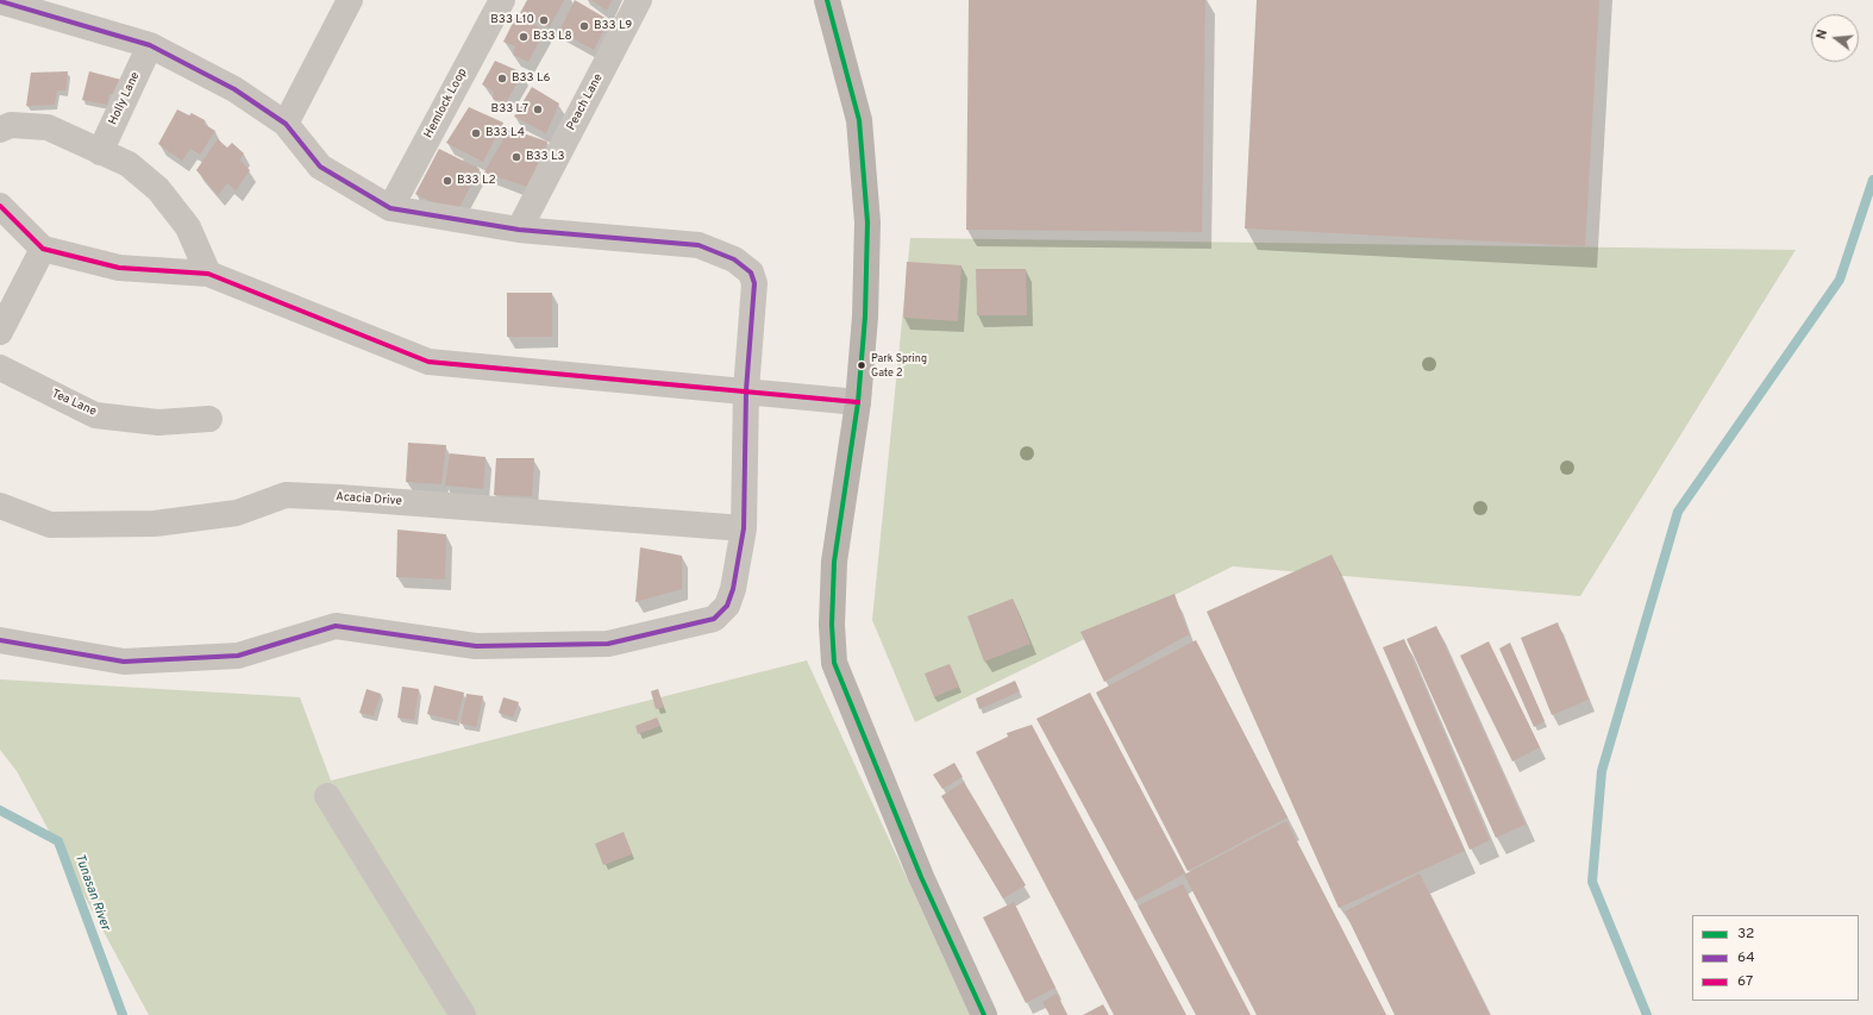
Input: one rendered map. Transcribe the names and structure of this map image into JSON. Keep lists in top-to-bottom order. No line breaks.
{"streets":{"street":["Holly Lane","Peach Lane","Hemlock Loop","Tea Lane","Acacia Drive"]},"water":["Tunasan River"],"places":["B33 L10","B33 L9","B33 L8","B33 L6","B33 L7","B33 L4","B33 L3","B33 L2","Park Spring Gate 2"],"lines":["transit line 32","transit line 64","transit line 67"],"legend":["32","64","67"],"north":"left"}
